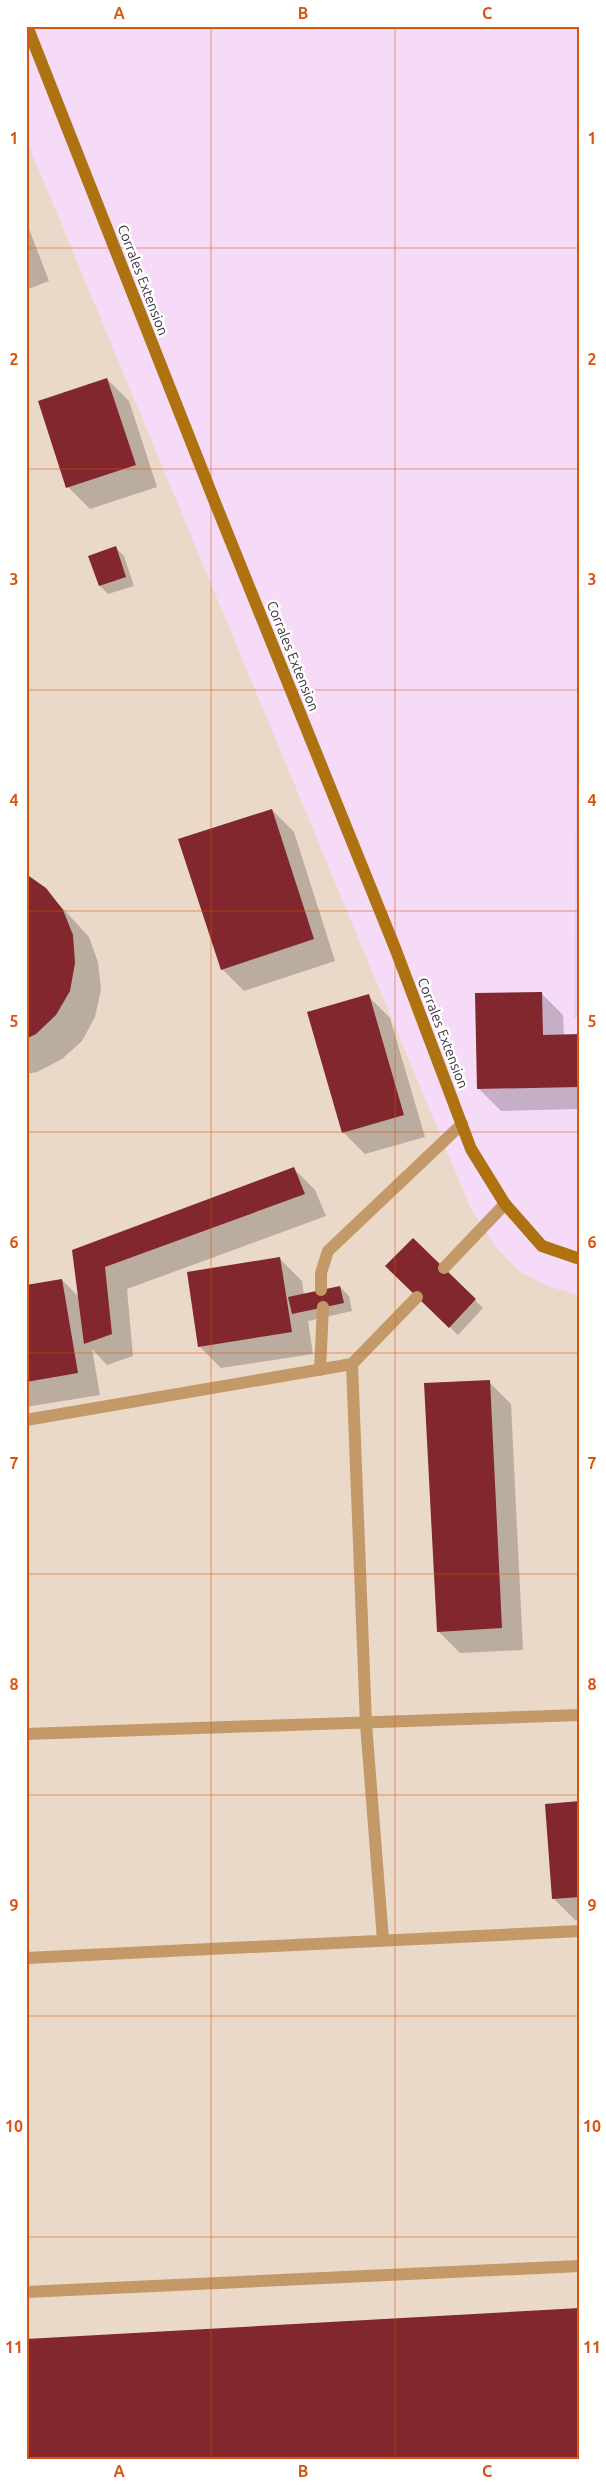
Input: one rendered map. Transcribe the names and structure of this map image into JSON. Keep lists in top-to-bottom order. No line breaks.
{"streets":{"main road":["Corrales Extension"]},"grid":{"columns":["A","B","C"],"rows":["1","2","3","4","5","6","7","8","9","10","11"]}}
